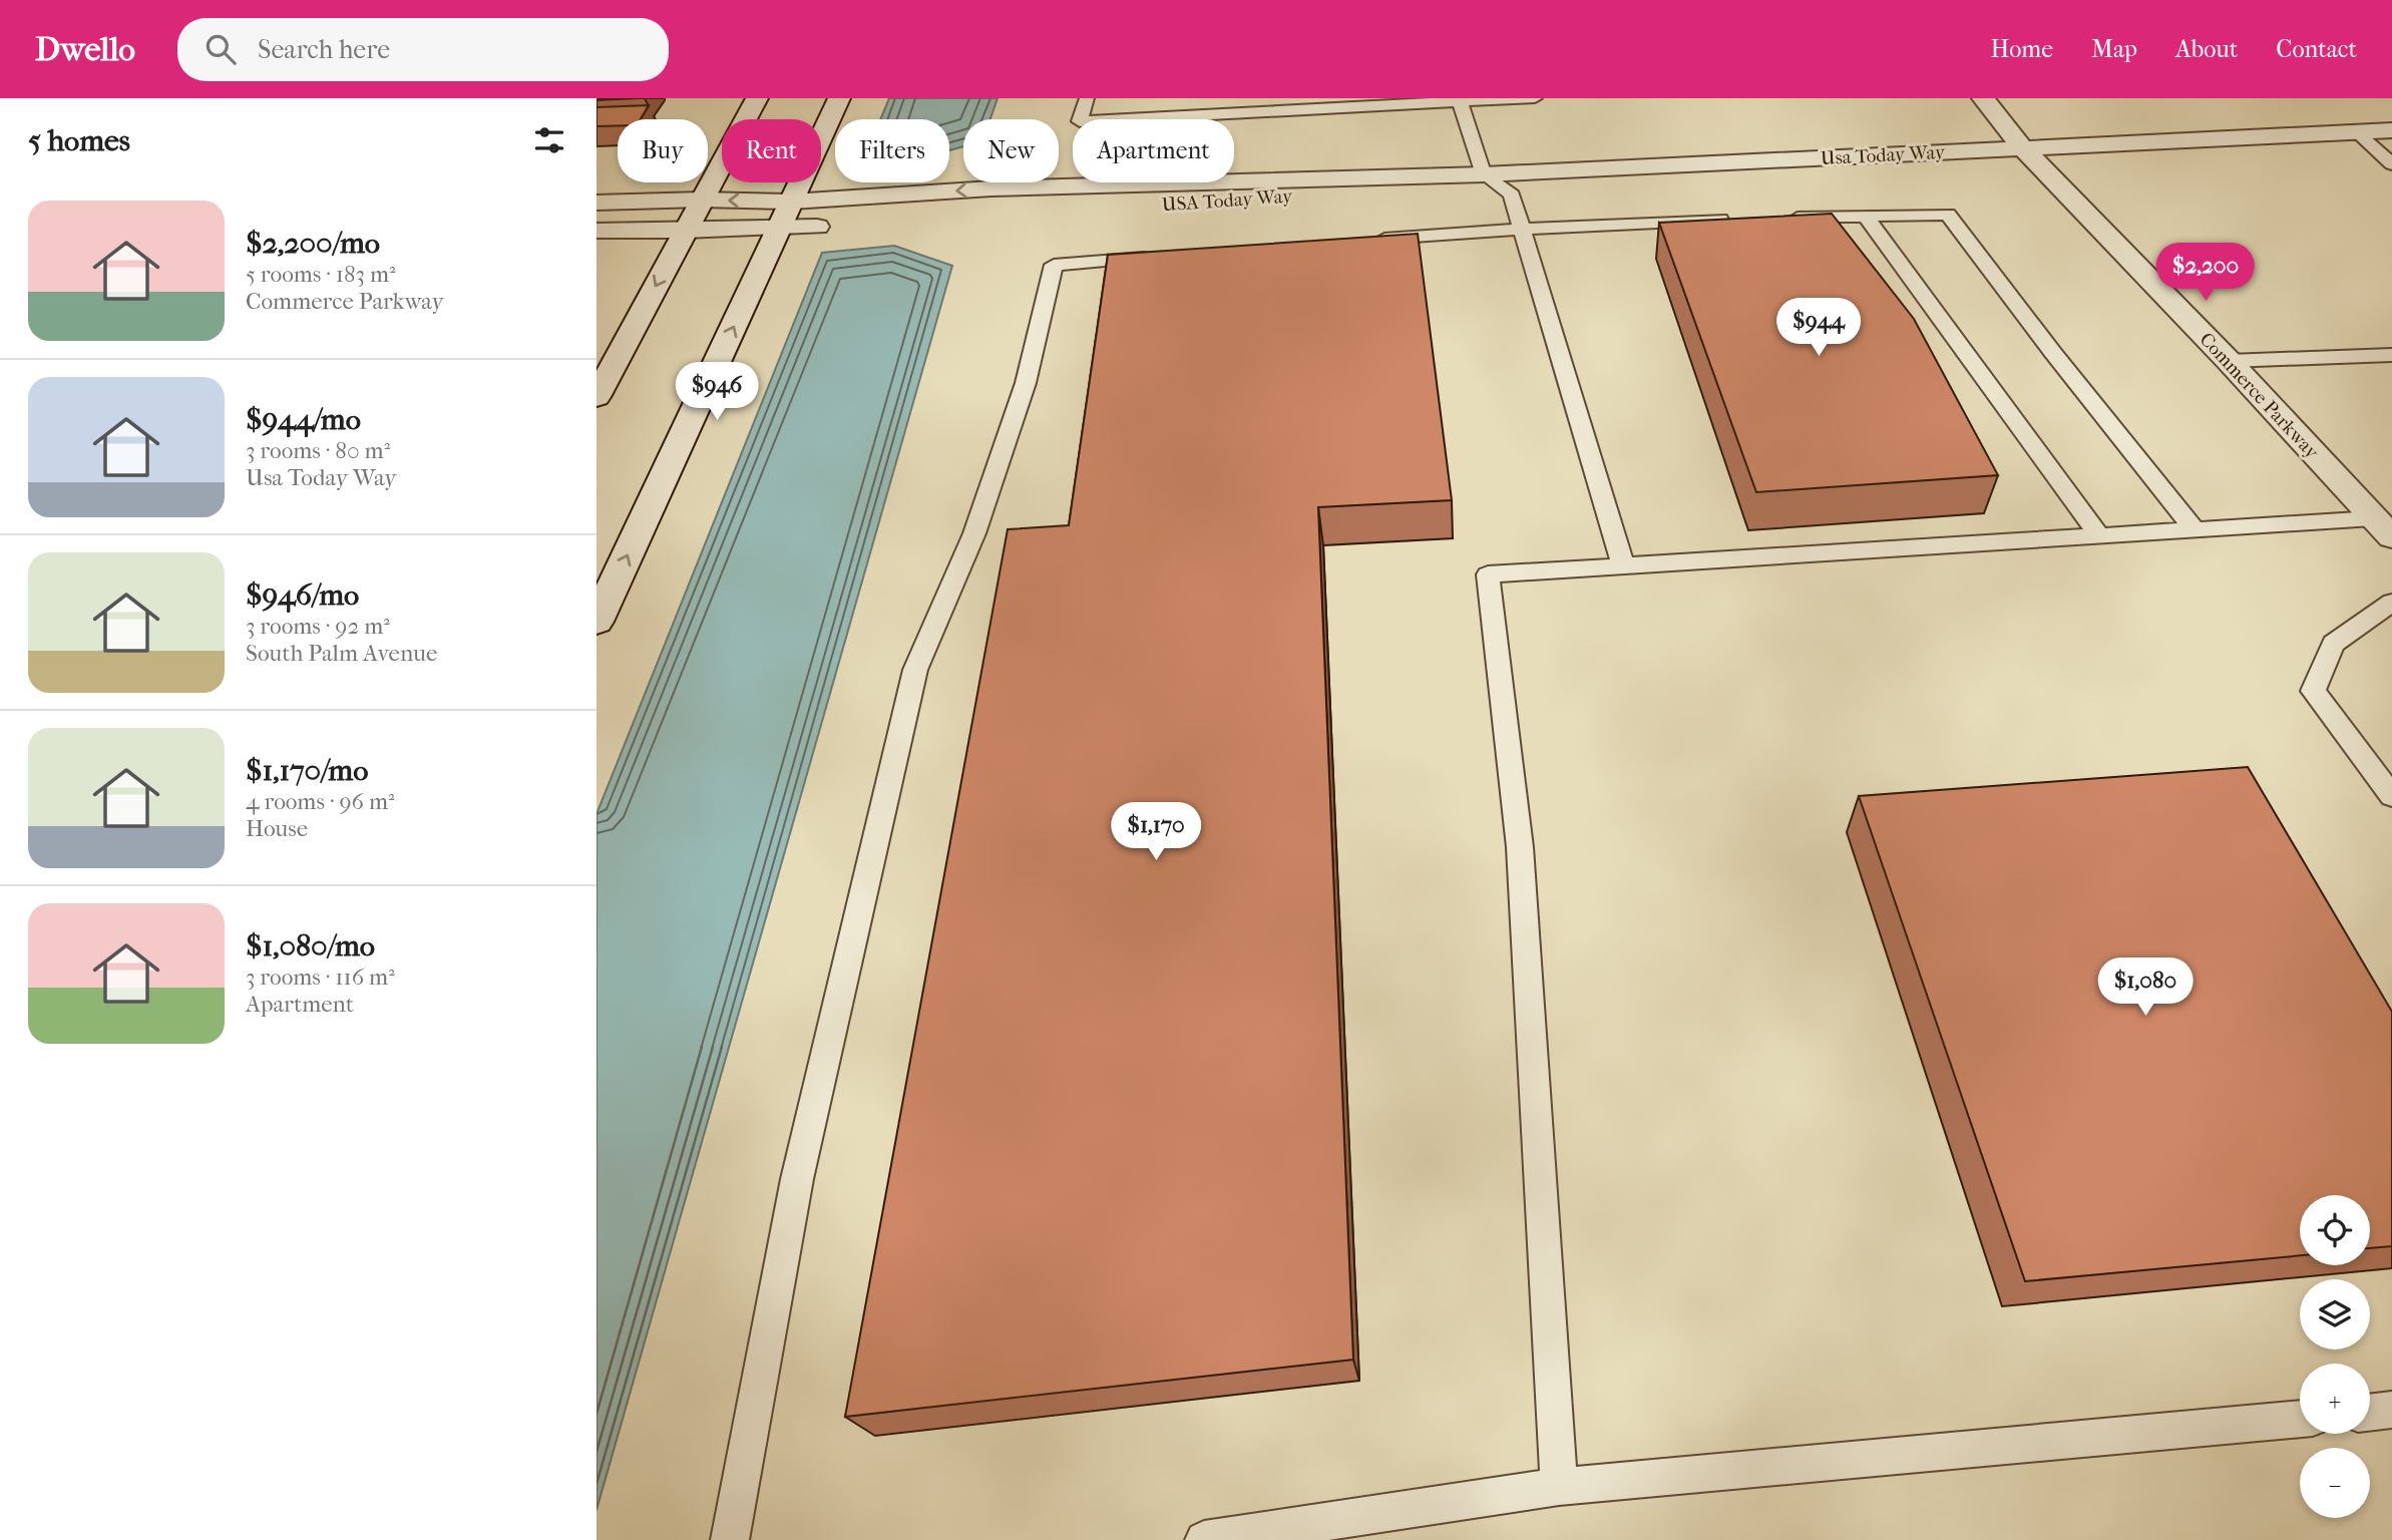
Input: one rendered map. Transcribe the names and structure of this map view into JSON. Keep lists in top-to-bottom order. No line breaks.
{"streets":{"street":["Usa Today Way","USA Today Way","Commerce Parkway"]},"crossings":[["Usa Today Way","USA Today Way"],["Usa Today Way","Commerce Parkway"]],"page":{"header":"Dwello","search":"Search here","nav":["Home","Map","About","Contact"],"heading":"5 homes","chip":["Buy","Rent","Filters","New","Apartment"],"list":[{"name":"$2,200/mo","note":"5 rooms · 183 m² · Commerce Parkway"},{"name":"$944/mo","note":"3 rooms · 80 m² · Usa Today Way"},{"name":"$946/mo","note":"3 rooms · 92 m² · South Palm Avenue"},{"name":"$1,170/mo","note":"4 rooms · 96 m² · House"},{"name":"$1,080/mo","note":"3 rooms · 116 m² · Apartment"}],"price":["$2,200","$944","$946","$1,170","$1,080"],"map_buttons":["+","−"]}}
